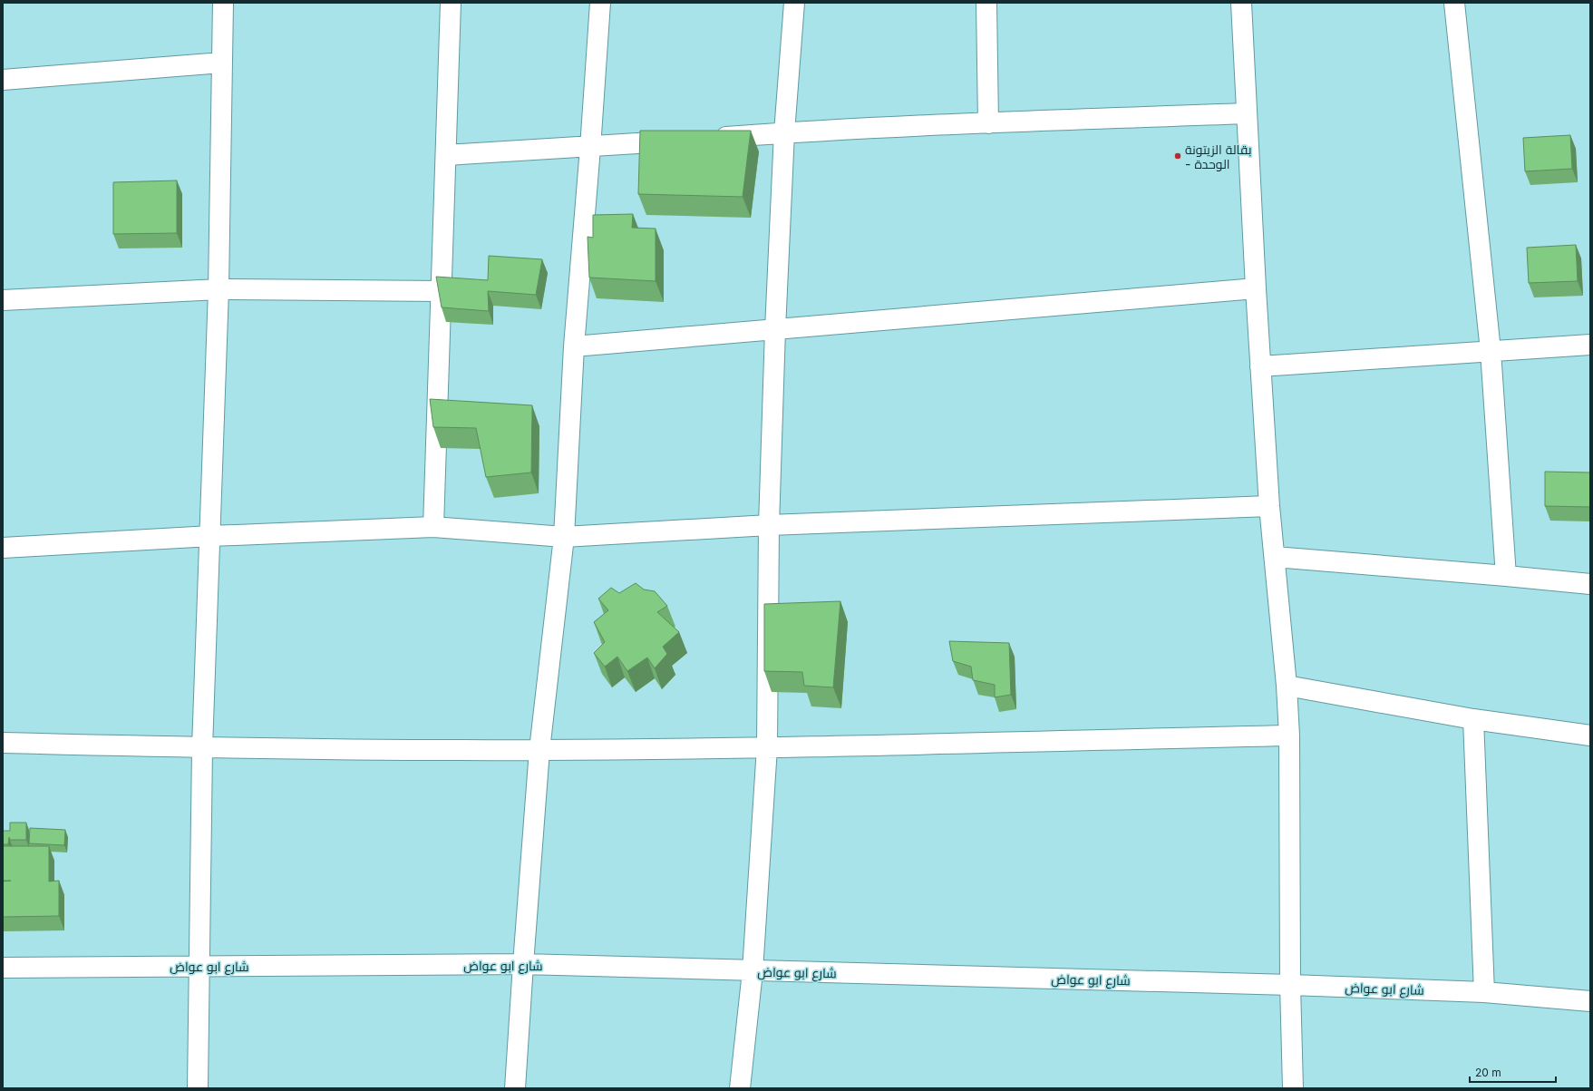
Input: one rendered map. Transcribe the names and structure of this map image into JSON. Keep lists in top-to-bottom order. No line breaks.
{"streets":{"street":["شارع ابو عواض"]},"places":["بقالة الزيتونة - الوحدة"],"scale_bar":"20 m"}
